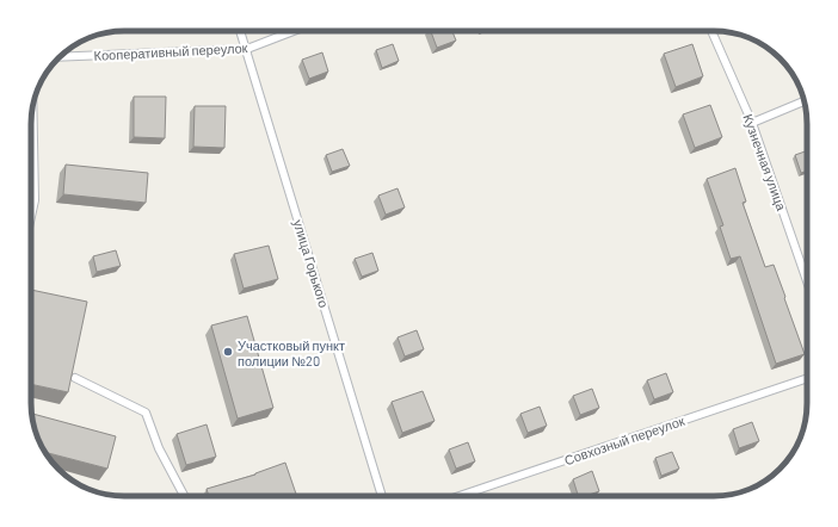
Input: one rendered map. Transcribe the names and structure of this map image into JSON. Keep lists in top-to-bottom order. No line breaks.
{"streets":{"lane":["Кооперативный переулок","Кузнечная улица","улица Горького","Совхозный переулок"]},"crossings":[["Кооперативный переулок","улица Горького"]],"places":["Участковый пункт полиции №20"]}
